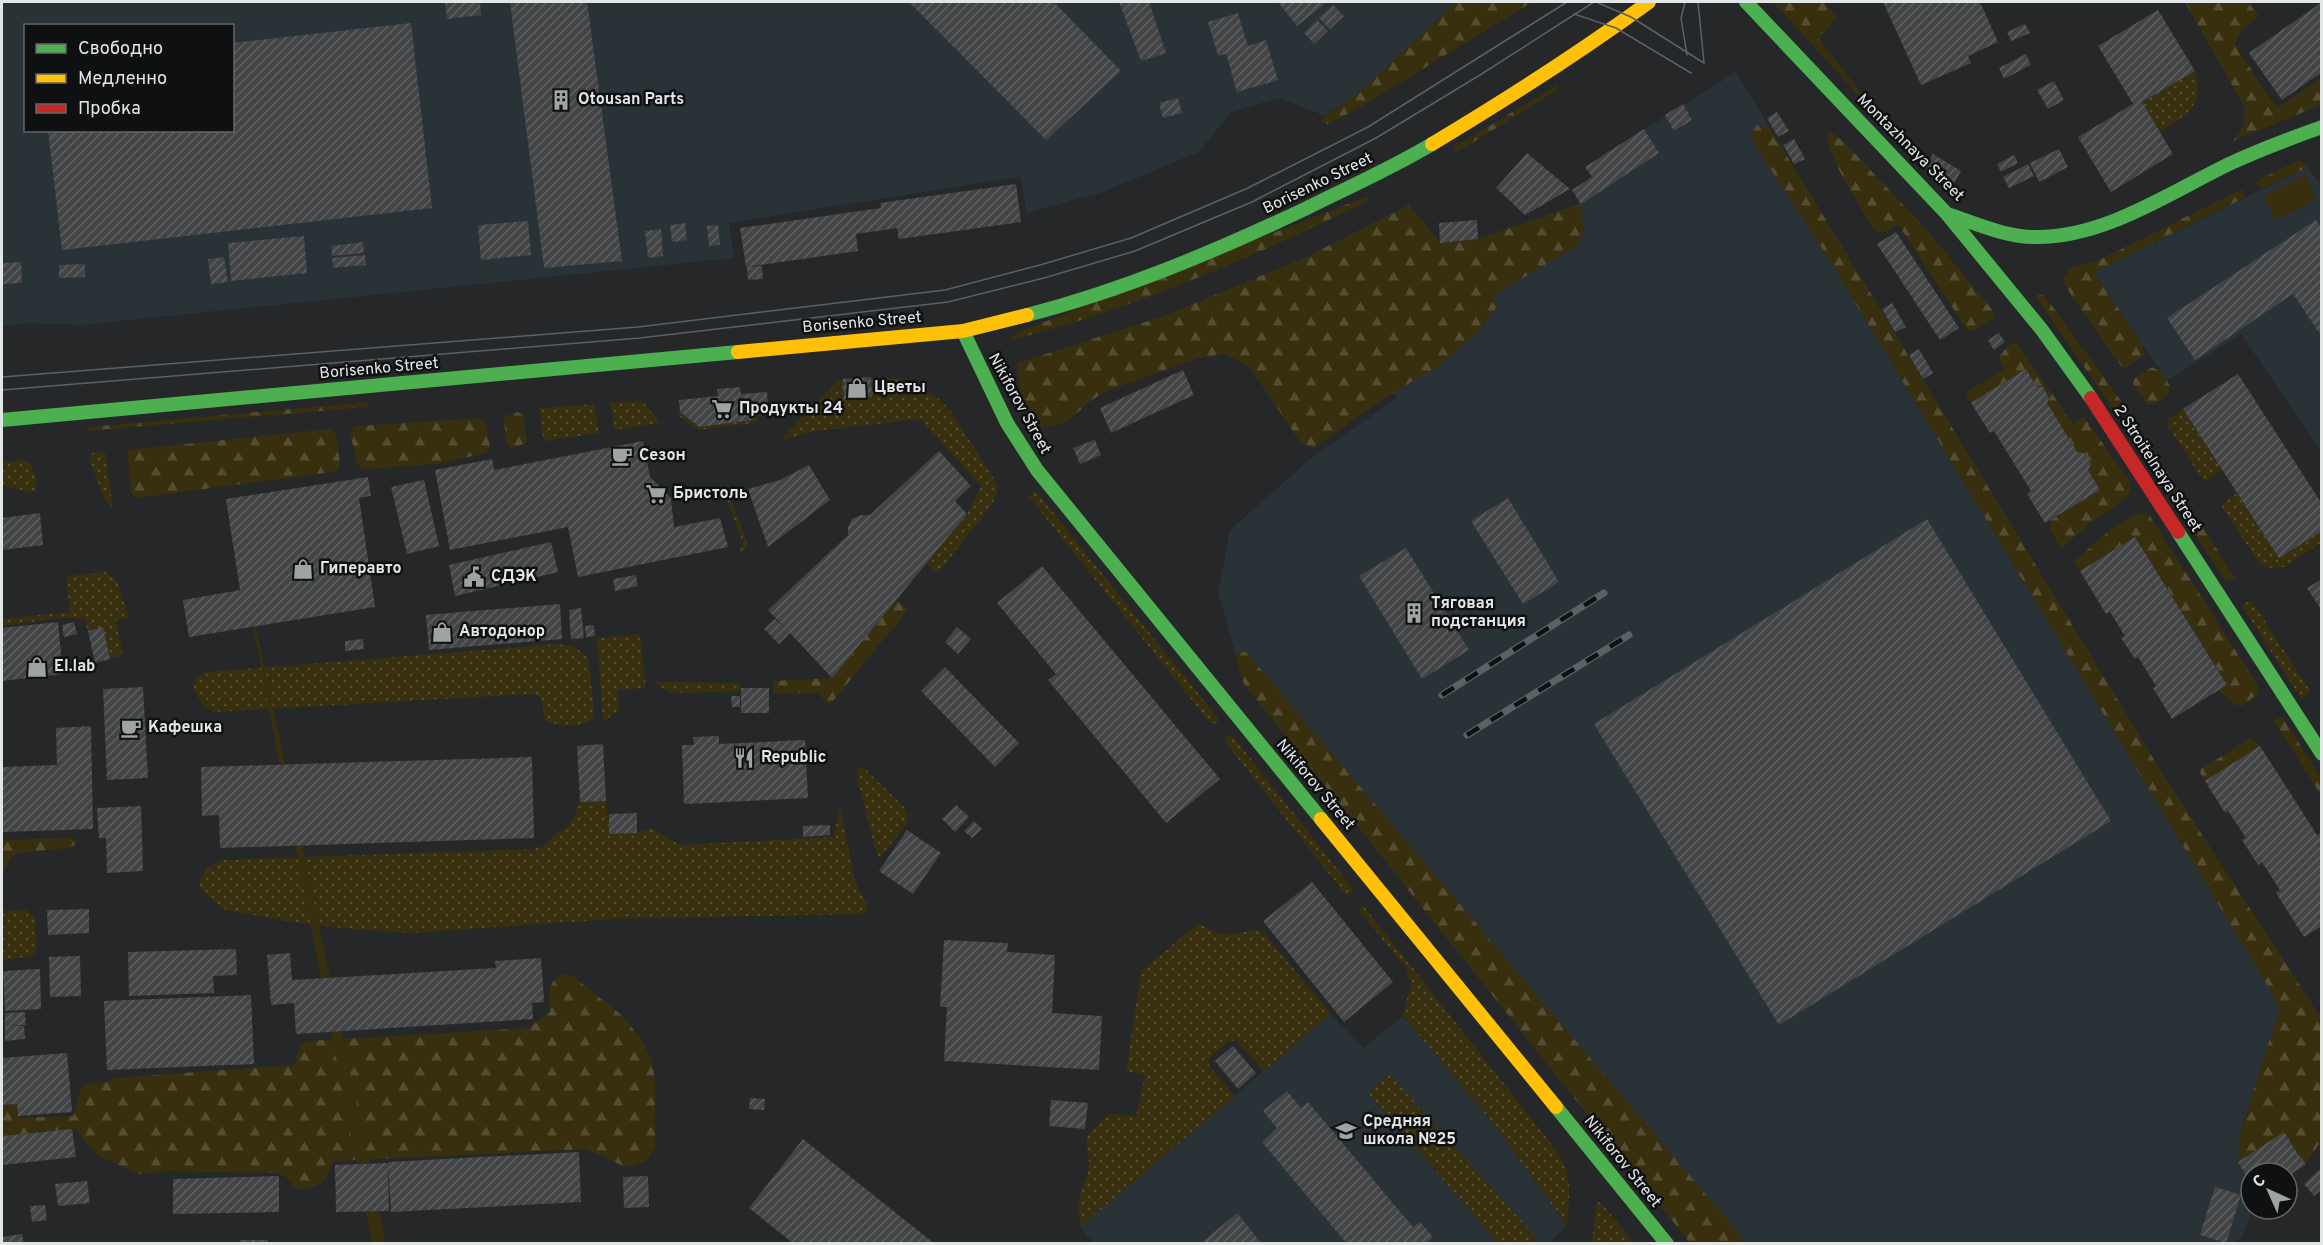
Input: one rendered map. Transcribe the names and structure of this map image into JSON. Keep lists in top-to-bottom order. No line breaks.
{"streets":{"main road":["Montazhnaya Street","Borisenko Street","Nikiforov Street","2 Stroitelnaya Street"]},"crossings":[["Montazhnaya Street","2 Stroitelnaya Street"],["Borisenko Street","Nikiforov Street"]],"places":{"building":["Otousan Parts","Тяговая подстанция"],"shop":["Цветы","Гиперавто","Автодонор","El.lab"],"supermarket":["Продукты 24","Бристоль"],"cafe":["Сезон","Кафешка"],"public building":["СДЭК"],"restaurant":["Republic"],"school or university":["Средняя школа №25"]},"legend":["Свободно","Медленно","Пробка"],"north":"top left"}
